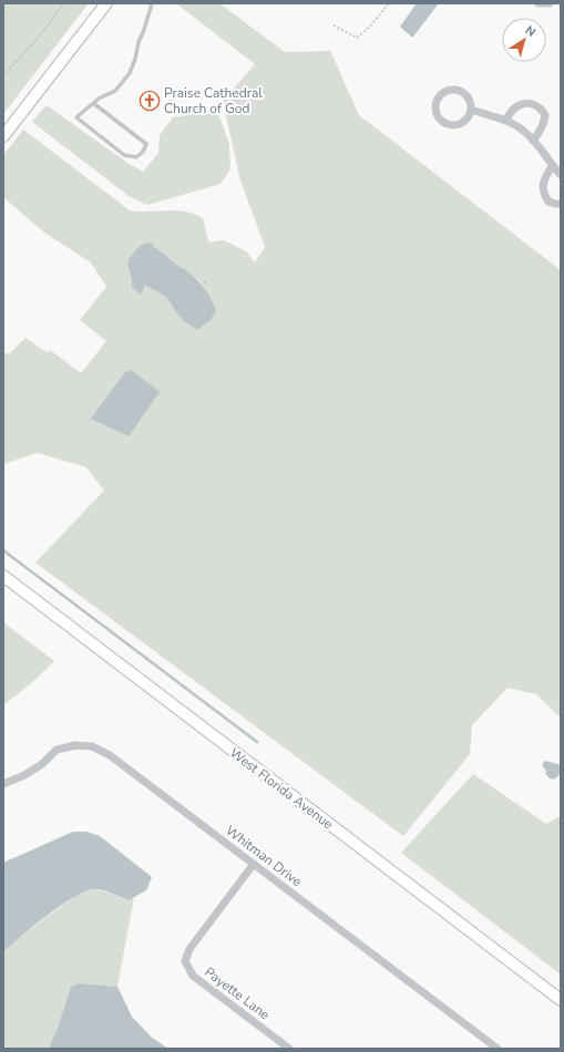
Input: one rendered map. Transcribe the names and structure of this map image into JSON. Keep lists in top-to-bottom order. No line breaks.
{"streets":{"street":["West Florida Avenue","Whitman Drive","Payette Lane"]},"crossings":[["Whitman Drive","Payette Lane"]],"places":{"church":["Praise Cathedral Church of God"]},"north":"top right"}
